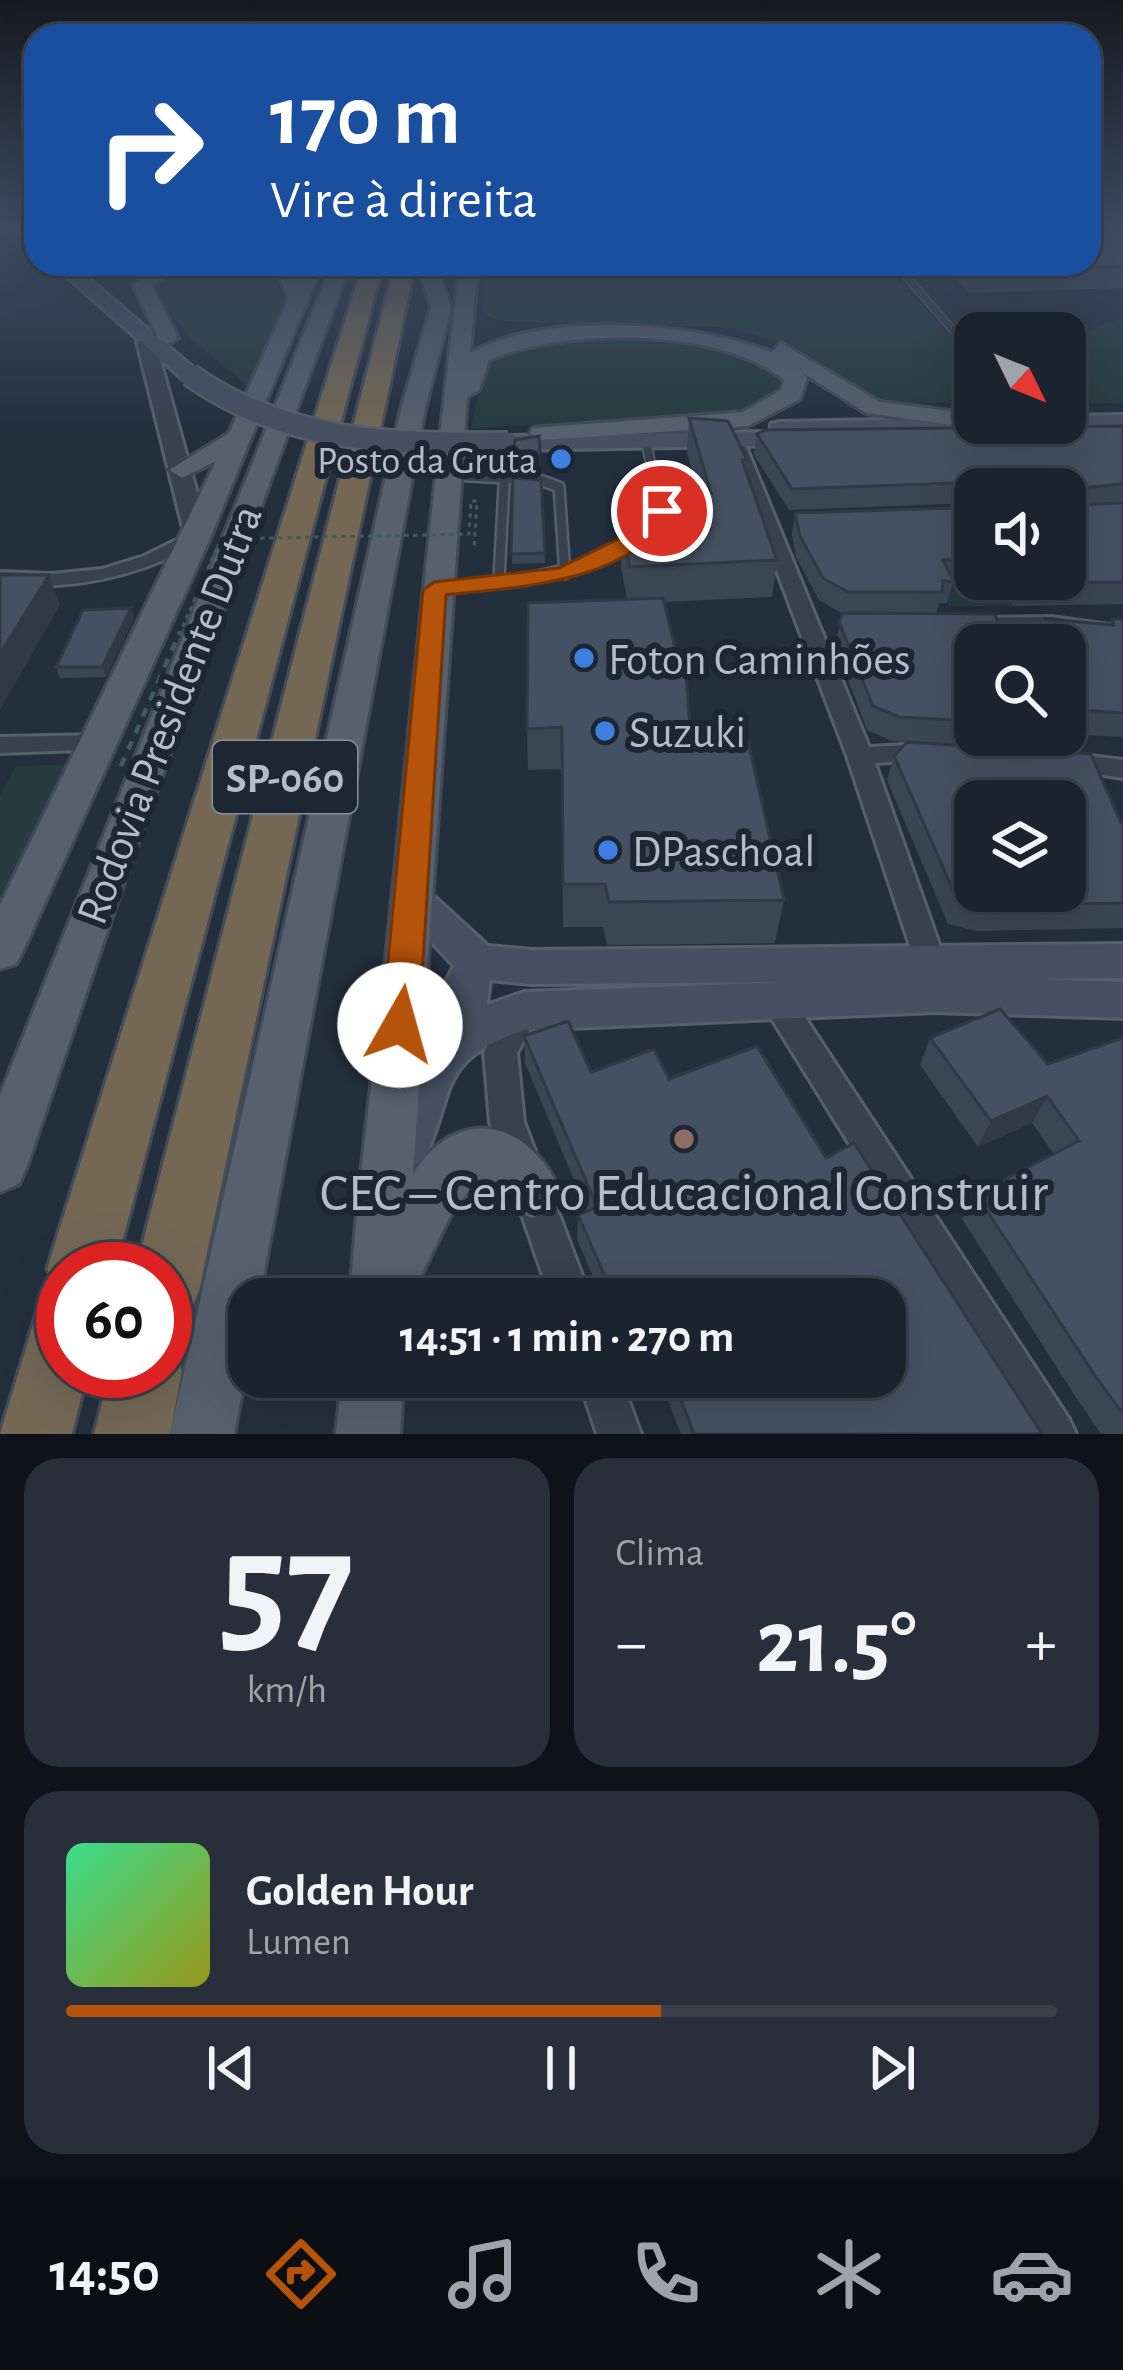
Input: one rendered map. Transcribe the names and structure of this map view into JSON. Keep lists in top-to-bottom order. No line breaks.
{"streets":{"highway":["Rodovia Presidente Dutra","SP-060"]},"places":["Posto da Gruta","Foton Caminhões","Suzuki","DPaschoal","CEC – Centro Educacional Construir"],"north":"bottom right","page":{"turn":["170 m","Vire à direita"],"limit":"60","trip":"14:51 · 1 min · 270 m","tile":[["57","km/h"],"Clima"],"heat":["−","21.5°","+"],"song":["Golden Hour","Lumen"],"tabs":"14:50"}}
